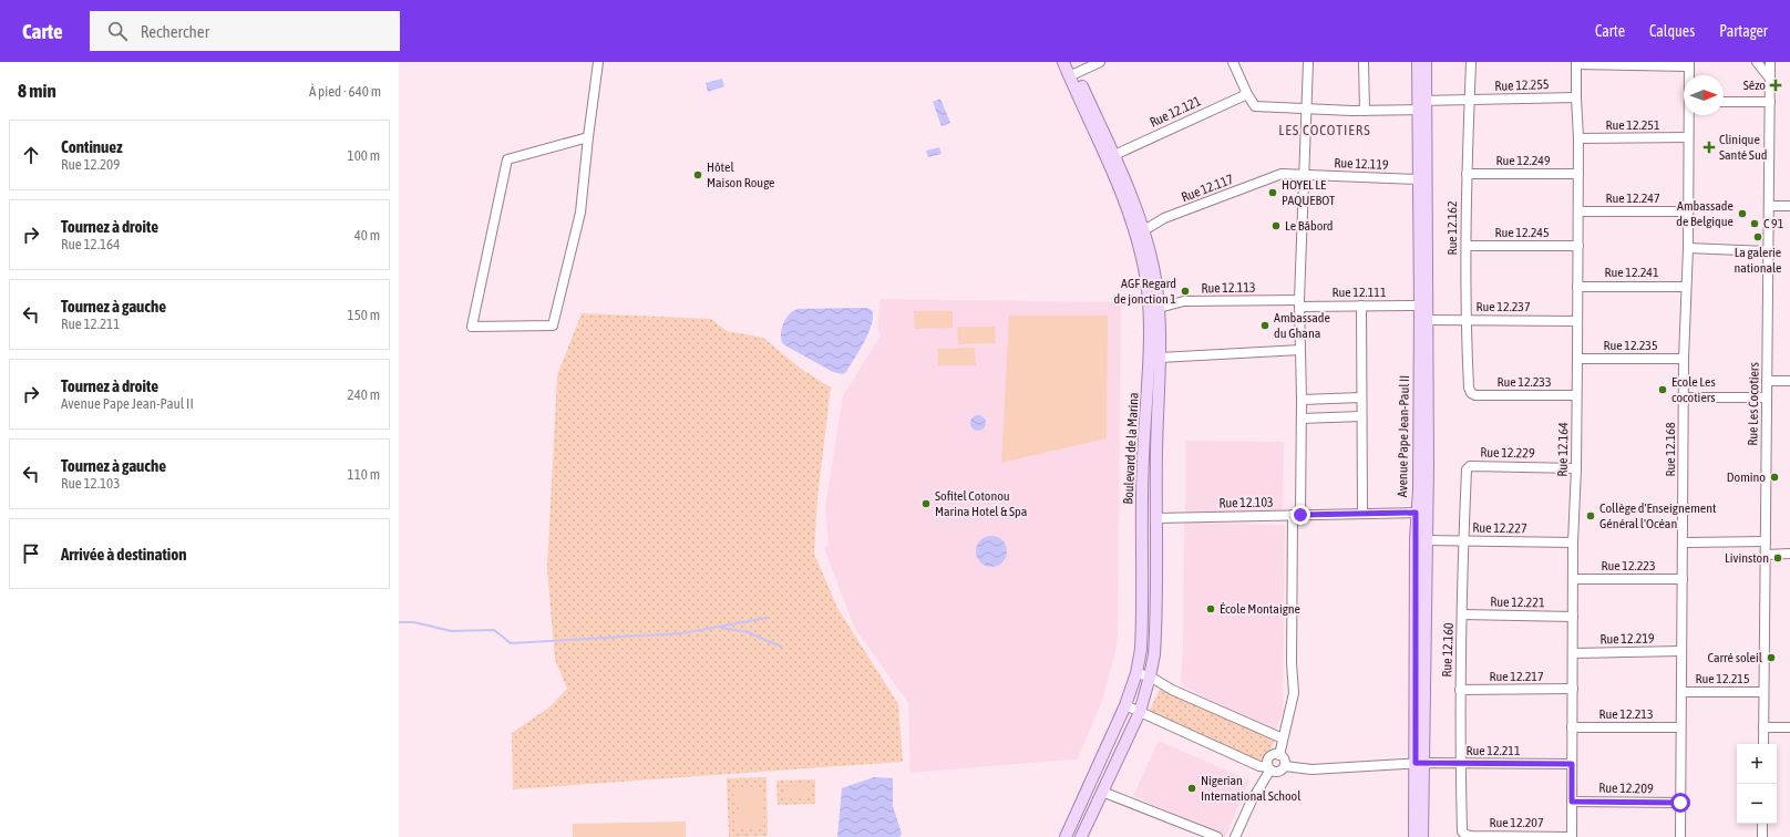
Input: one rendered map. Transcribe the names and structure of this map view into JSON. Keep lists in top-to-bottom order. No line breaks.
{"streets":{"main road":["Avenue Pape Jean-Paul II","Boulevard de la Marina"],"street":["Rue 12.255","Rue 12.121","Rue 12.251","Rue 12.249","Rue 12.119","Rue 12.117","Rue 12.247","Rue 12.162","Rue 12.245","Rue 12.241","Rue 12.113","Rue 12.111","Rue 12.237","Rue 12.235","Rue 12.233","Rue Les Cocotiers","Rue 12.164","Rue 12.168","Rue 12.229","Rue 12.103","Rue 12.227","Rue 12.223","Rue 12.221","Rue 12.219","Rue 12.160","Rue 12.217","Rue 12.215","Rue 12.213","Rue 12.211","Rue 12.209","Rue 12.207"]},"crossings":[["Rue 12.255","Rue 12.121"],["Rue 12.255","Rue 12.162"],["Rue 12.255","Avenue Pape Jean-Paul II"],["Rue 12.255","Rue 12.164"],["Rue 12.121","Boulevard de la Marina"],["Rue 12.251","Rue 12.164"],["Rue 12.251","Rue 12.168"],["Rue 12.249","Rue 12.162"],["Rue 12.249","Rue 12.164"],["Rue 12.119","Rue 12.117"],["Rue 12.119","Avenue Pape Jean-Paul II"],["Rue 12.117","Boulevard de la Marina"],["Rue 12.247","Rue 12.164"],["Rue 12.247","Rue 12.168"],["Rue 12.162","Rue 12.245"],["Rue 12.162","Rue 12.237"],["Rue 12.162","Rue 12.233"],["Rue 12.245","Rue 12.164"],["Rue 12.241","Rue 12.164"],["Rue 12.241","Rue 12.168"],["Rue 12.113","Rue 12.111"],["Rue 12.113","Boulevard de la Marina"],["Rue 12.111","Avenue Pape Jean-Paul II"],["Rue 12.237","Avenue Pape Jean-Paul II"],["Rue 12.237","Rue 12.164"],["Rue 12.235","Rue 12.164"],["Rue 12.235","Rue 12.168"],["Rue 12.233","Rue 12.164"],["Rue Les Cocotiers","Rue 12.215"],["Avenue Pape Jean-Paul II","Rue 12.103"],["Avenue Pape Jean-Paul II","Rue 12.227"],["Avenue Pape Jean-Paul II","Rue 12.211"],["Boulevard de la Marina","Rue 12.103"],["Rue 12.164","Rue 12.229"],["Rue 12.164","Rue 12.227"],["Rue 12.164","Rue 12.223"],["Rue 12.164","Rue 12.221"],["Rue 12.164","Rue 12.219"],["Rue 12.164","Rue 12.217"],["Rue 12.164","Rue 12.213"],["Rue 12.164","Rue 12.211"],["Rue 12.164","Rue 12.209"],["Rue 12.164","Rue 12.207"],["Rue 12.168","Rue 12.223"],["Rue 12.168","Rue 12.219"],["Rue 12.168","Rue 12.215"],["Rue 12.168","Rue 12.213"],["Rue 12.168","Rue 12.209"],["Rue 12.229","Rue 12.160"],["Rue 12.227","Rue 12.160"],["Rue 12.221","Rue 12.160"],["Rue 12.160","Rue 12.217"],["Rue 12.160","Rue 12.211"],["Rue 12.160","Rue 12.207"]],"districts":["LES COCOTIERS"],"places":{"health":["Sêzo","Clinique Santé Sud"],"other":["Hôtel Maison Rouge","HOYEL LE PAQUEBOT","Ambassade de Belgique","C 91","Le Bâbord","La galerie nationale","AGF Regard de jonction 1","Ambassade du Ghana","Ecole Les cocotiers","Domino","Sofitel Cotonou Marina Hotel & Spa","Collège d'Enseignement Général l'Océan","Livinston","École Montaigne","Carré soleil","Nigerian International School"]},"north":"right","page":{"header":"Carte","search":"Rechercher","nav":["Carte","Calques","Partager"],"heading":["8 min","À pied · 640 m"],"list":[["Continuez","Rue 12.209","100 m"],["Tournez à droite","Rue 12.164","40 m"],["Tournez à gauche","Rue 12.211","150 m"],["Tournez à droite","Avenue Pape Jean-Paul II","240 m"],["Tournez à gauche","Rue 12.103","110 m"],"Arrivée à destination"],"map_buttons":["+","−"]}}
